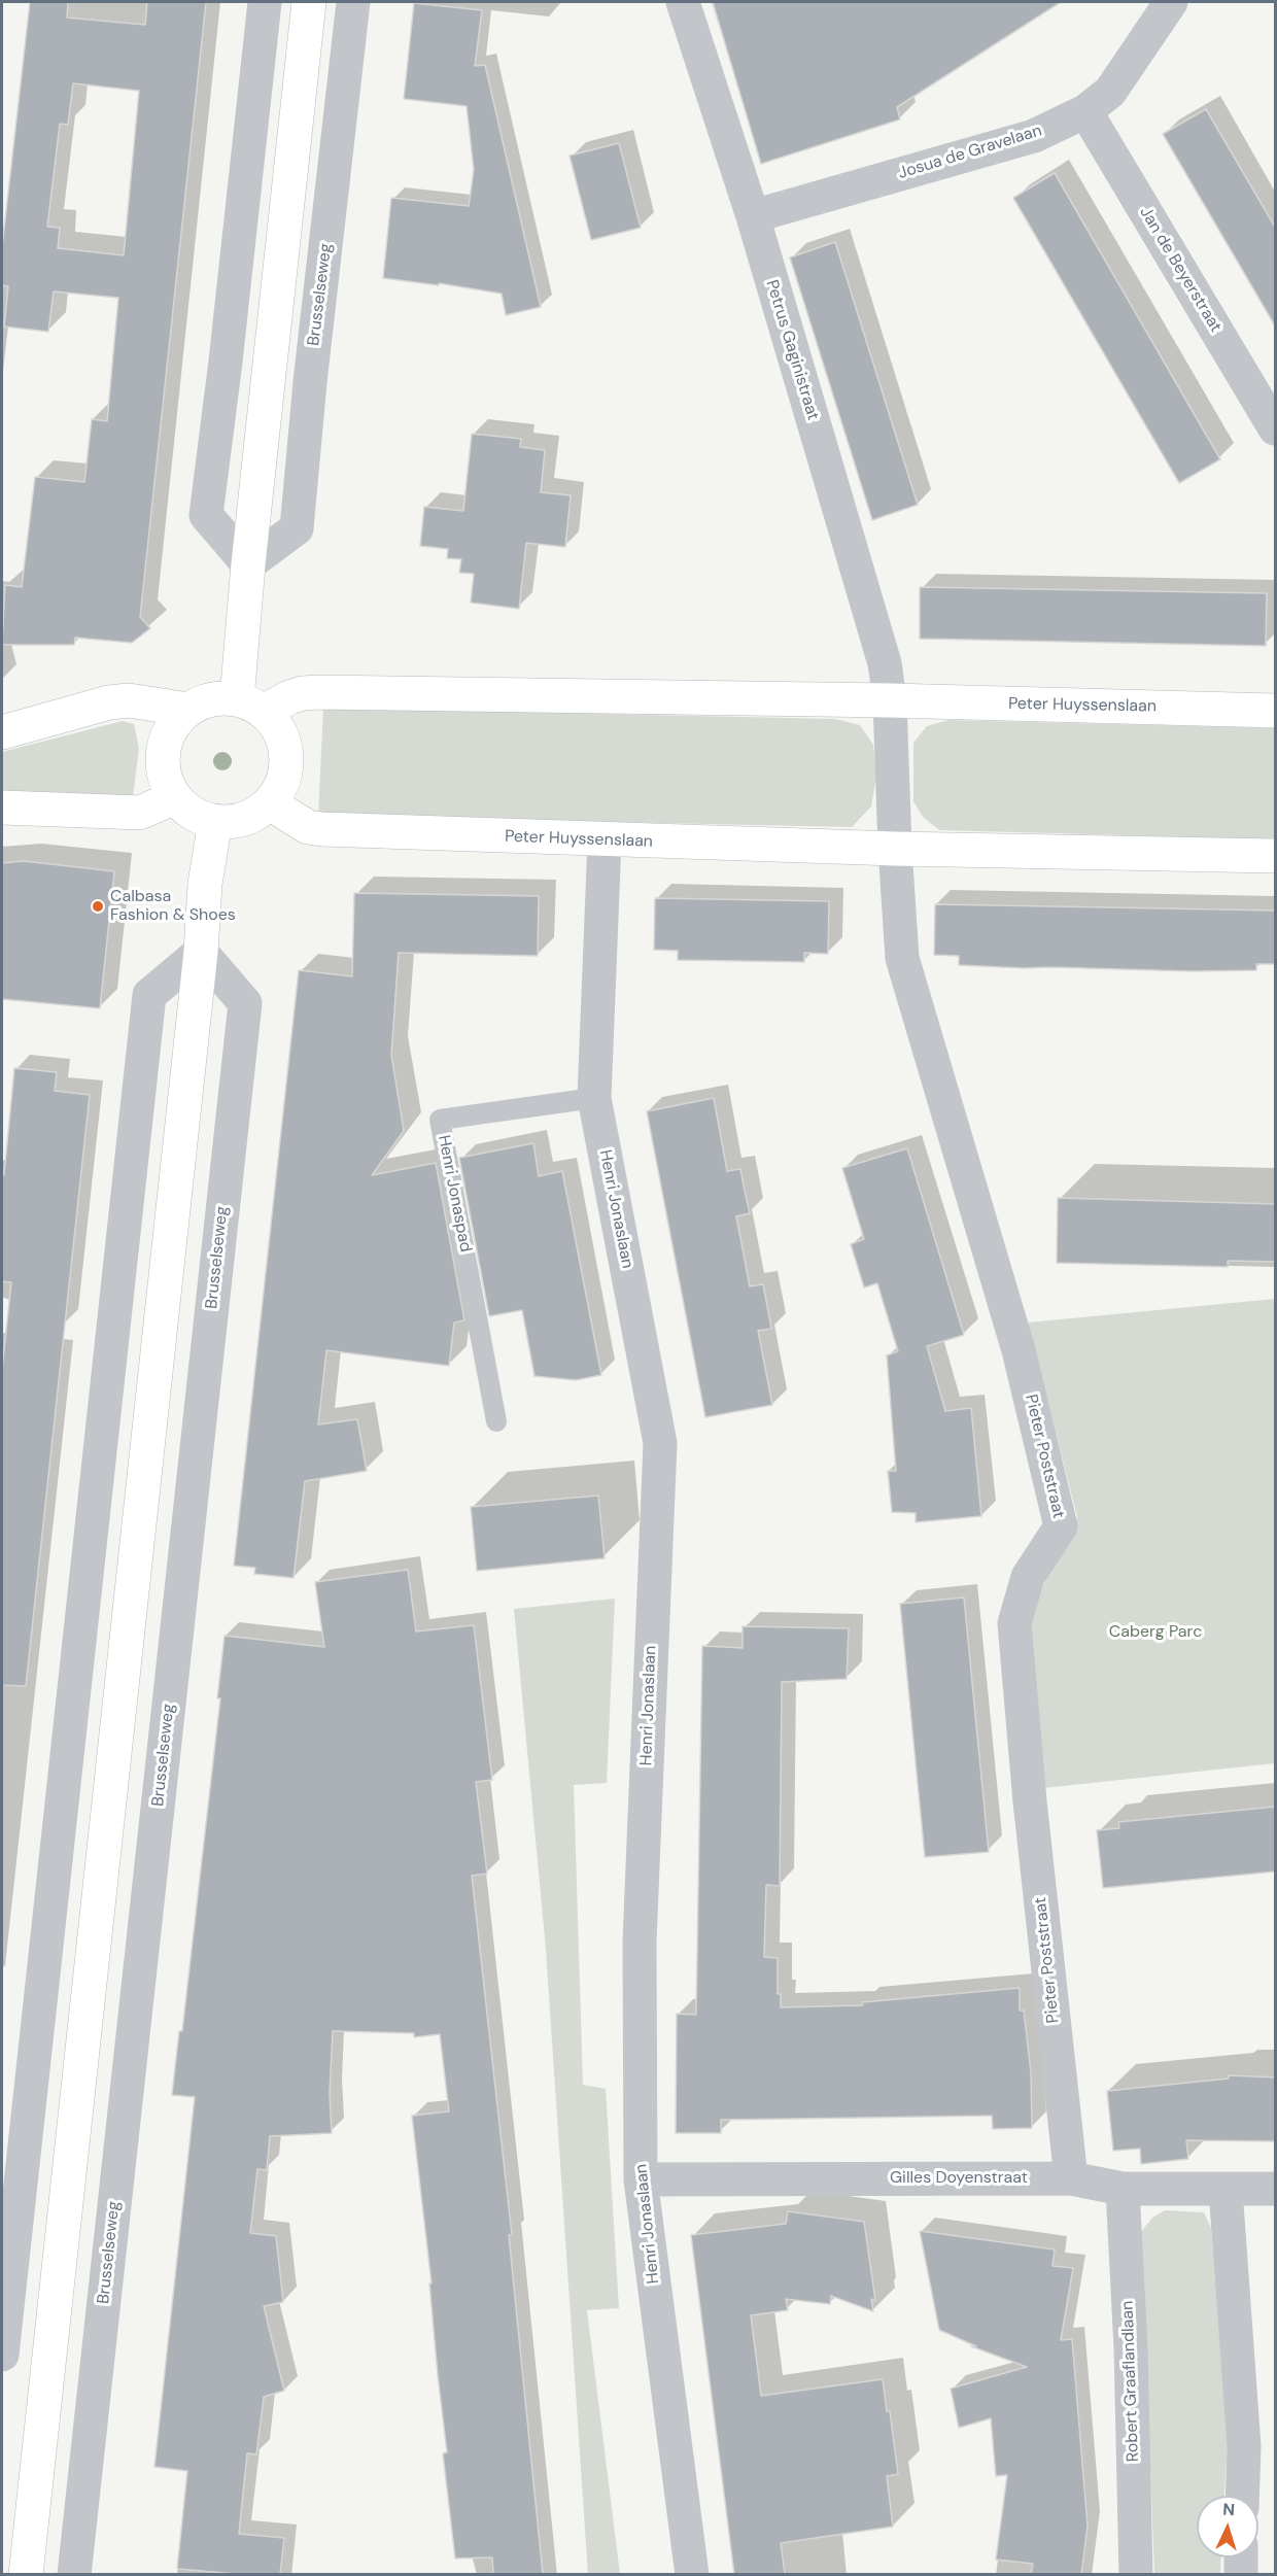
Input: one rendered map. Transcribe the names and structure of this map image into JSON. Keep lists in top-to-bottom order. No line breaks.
{"streets":{"street":["Josua de Gravelaan","Jan de Beyerstraat","Brusselseweg","Petrus Gaginistraat","Peter Huyssenslaan","Henri Jonaslaan","Pieter Poststraat","Gilles Doyenstraat","Robert Graaflandlaan"],"lane":["Henri Jonaspad"]},"crossings":[["Josua de Gravelaan","Jan de Beyerstraat"],["Josua de Gravelaan","Petrus Gaginistraat"],["Petrus Gaginistraat","Peter Huyssenslaan"],["Peter Huyssenslaan","Henri Jonaslaan"],["Peter Huyssenslaan","Pieter Poststraat"],["Henri Jonaspad","Henri Jonaslaan"],["Henri Jonaslaan","Gilles Doyenstraat"],["Pieter Poststraat","Gilles Doyenstraat"],["Gilles Doyenstraat","Robert Graaflandlaan"]],"parks":["Caberg Parc"],"places":["Calbasa Fashion & Shoes"],"north":"top"}
